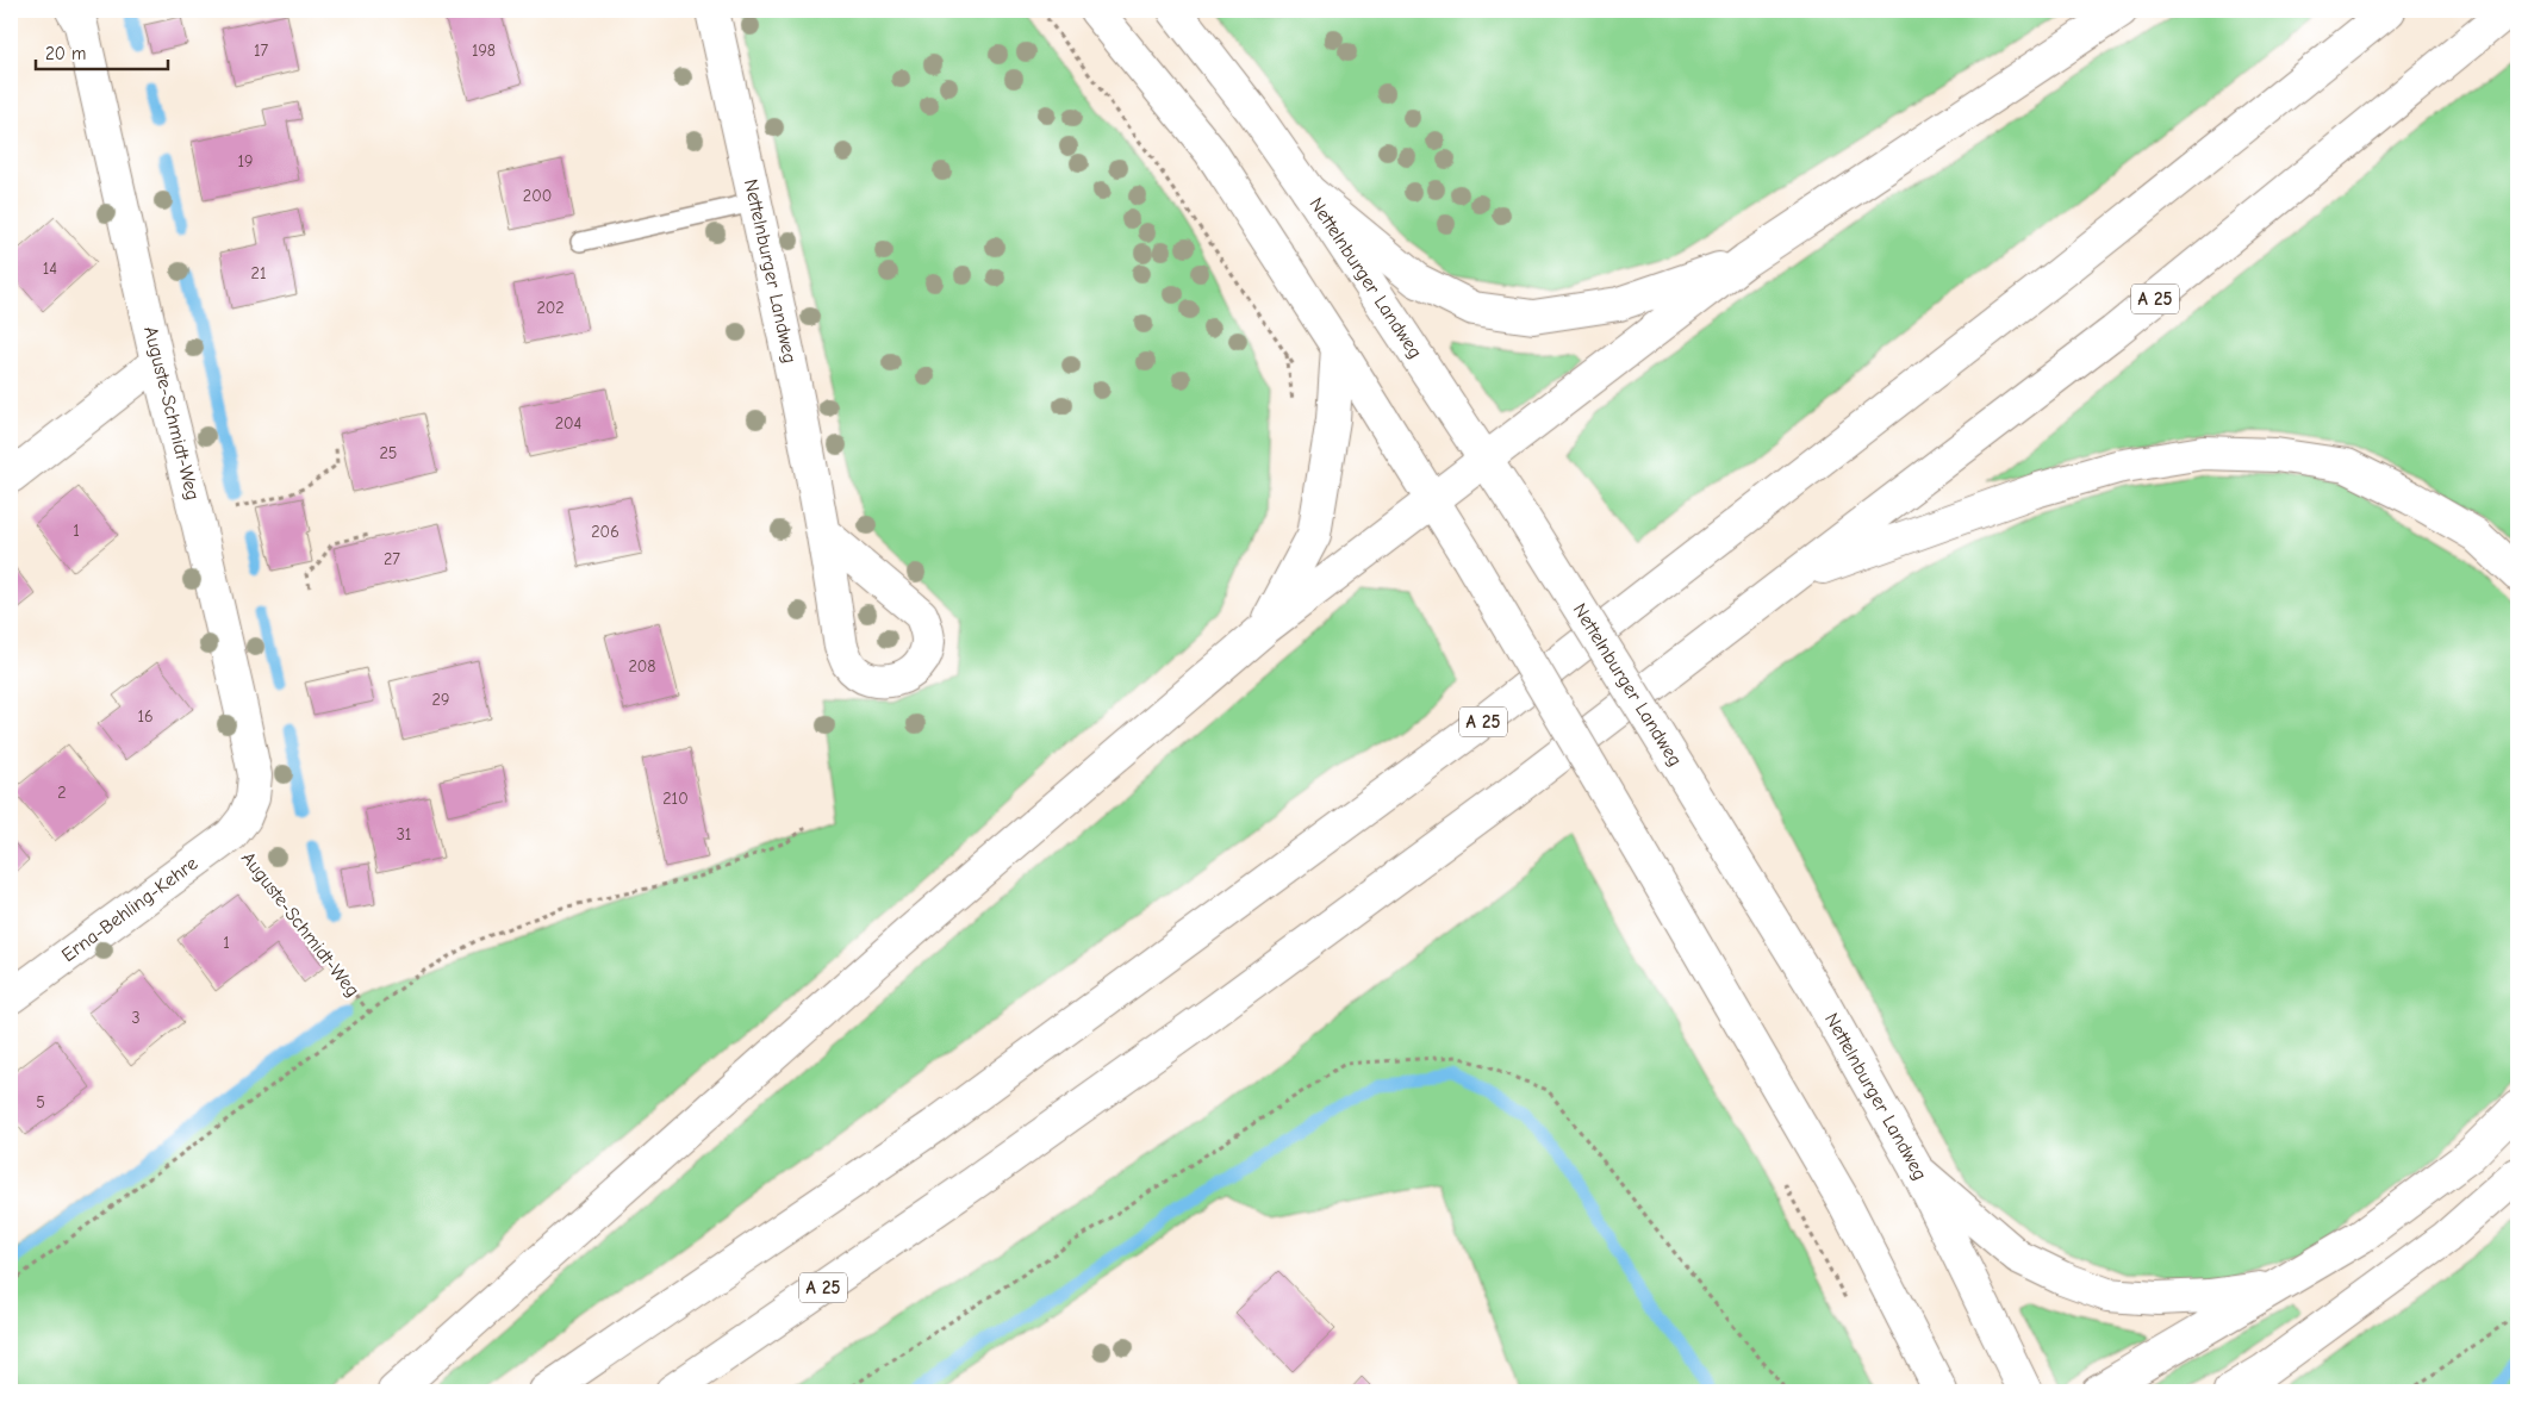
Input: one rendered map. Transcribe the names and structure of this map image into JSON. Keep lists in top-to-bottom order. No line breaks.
{"streets":{"main road":["Nettelnburger Landweg","A 25","Auguste-Schmidt-Weg","Erna-Behling-Kehre"]},"crossings":[["Auguste-Schmidt-Weg","Erna-Behling-Kehre"]],"house_numbers":["17","198","19","200","14","21","202","204","25","1","206","27","208","29","16","2","210","31","1","3","5"],"scale_bar":"20 m"}
